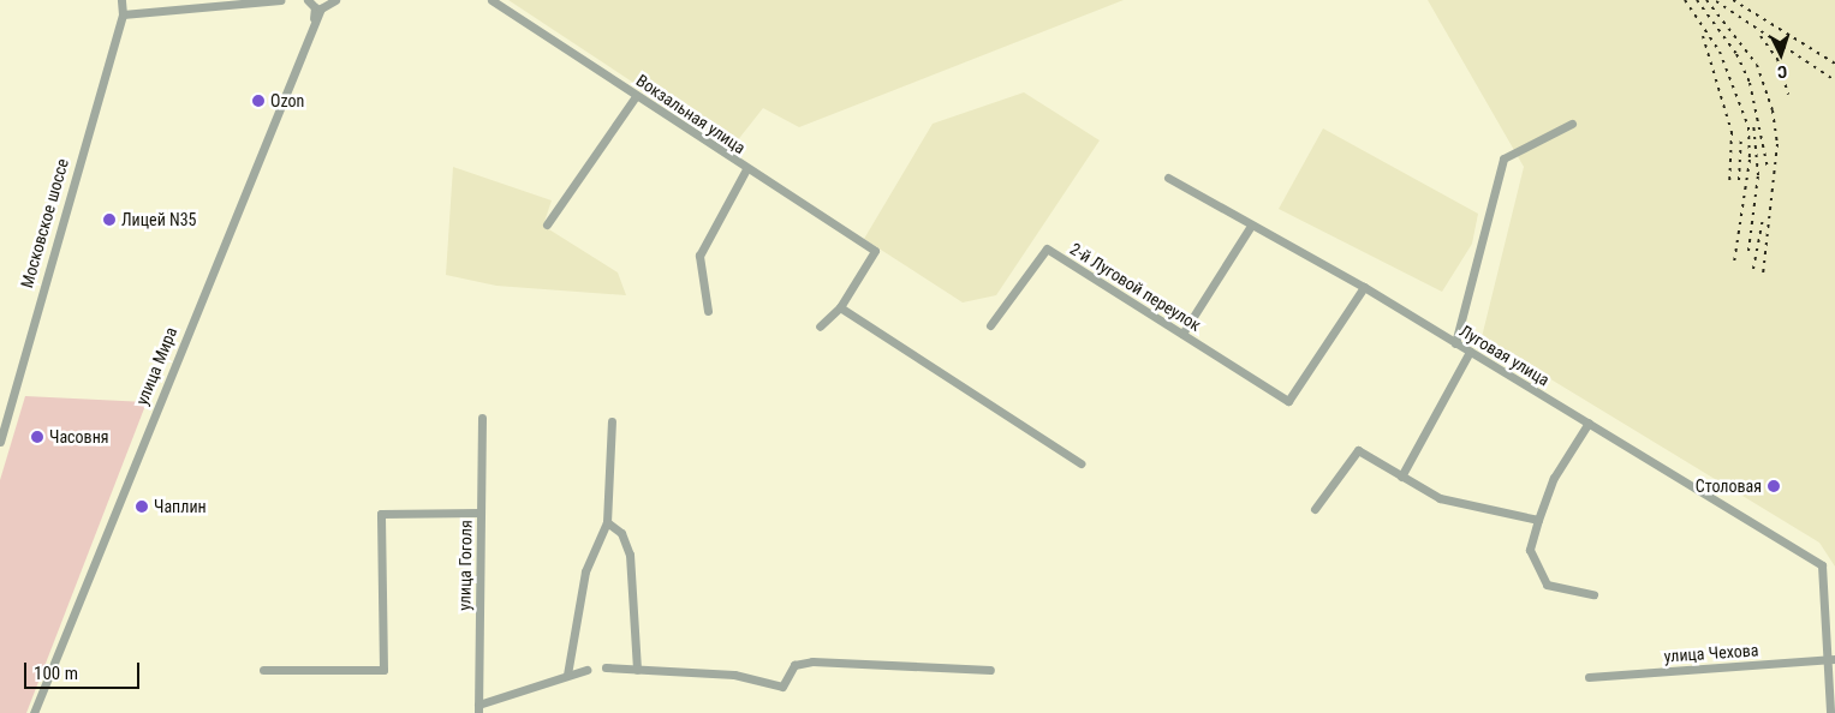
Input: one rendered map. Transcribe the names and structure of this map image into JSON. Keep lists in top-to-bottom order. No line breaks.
{"streets":{"street":["Вокзальная улица","Московское шоссе","2-й Луговой переулок","Луговая улица","улица Мира","улица Гоголя","улица Чехова"]},"crossings":[["2-й Луговой переулок","Луговая улица"],["Луговая улица","улица Чехова"]],"places":["Ozon","Лицей N35","Часовня","Столовая","Чаплин"],"scale_bar":"100 m","north":"bottom"}
